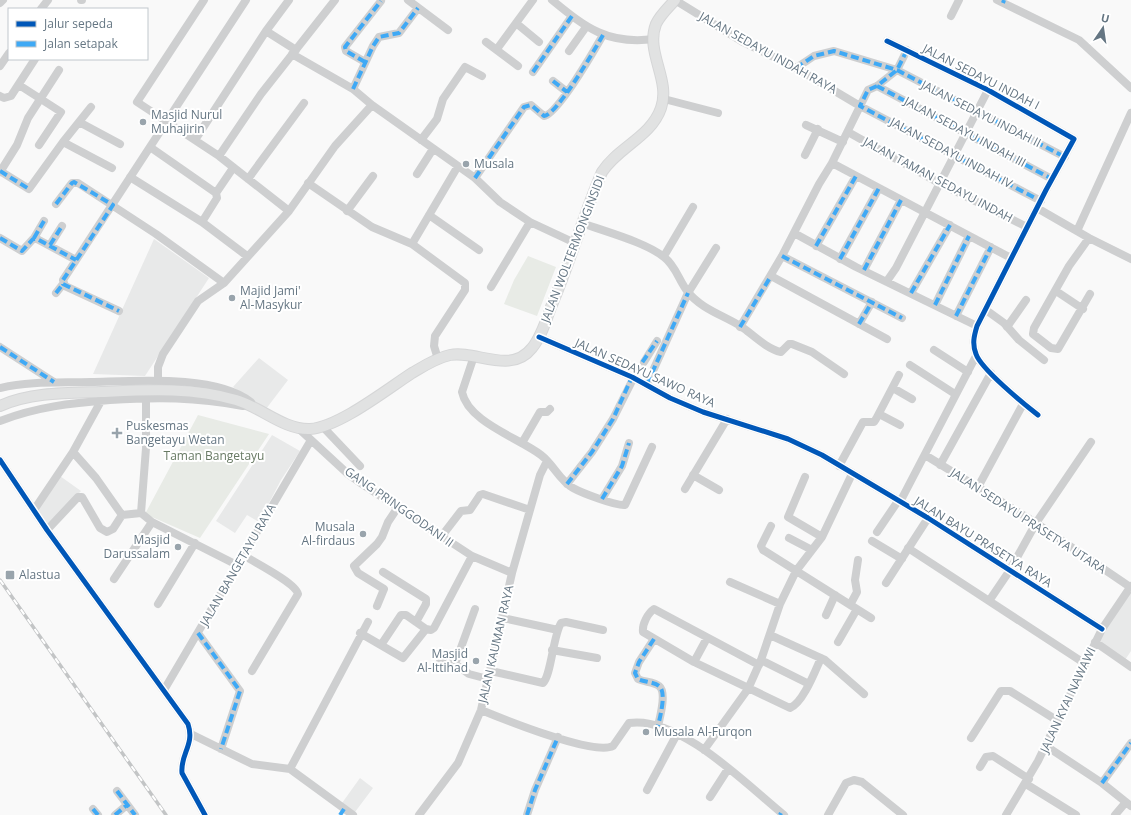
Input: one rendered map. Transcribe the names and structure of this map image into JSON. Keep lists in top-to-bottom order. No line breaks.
{"streets":{"main road":["JALAN WOLTERMONGINSIDI"],"street":["JALAN SEDAYU INDAH RAYA","JALAN SEDAYU INDAH I","JALAN SEDAYU INDAH II","JALAN SEDAYU INDAH III","JALAN SEDAYU INDAH IV","JALAN TAMAN SEDAYU INDAH","JALAN SEDAYU SAWO RAYA","GANG PRINGGODANI II","JALAN SEDAYU PRASETYA UTARA","JALAN BAYU PRASETYA RAYA","JALAN BANGETAYU RAYA","JALAN KAUMAN RAYA","JALAN KYAI NAWAWI"]},"crossings":[["JALAN SEDAYU INDAH RAYA","JALAN SEDAYU INDAH II"],["JALAN SEDAYU INDAH RAYA","JALAN SEDAYU INDAH IV"],["JALAN SEDAYU INDAH RAYA","JALAN WOLTERMONGINSIDI"],["JALAN SEDAYU INDAH I","JALAN SEDAYU INDAH II"],["JALAN WOLTERMONGINSIDI","JALAN SEDAYU SAWO RAYA"],["JALAN WOLTERMONGINSIDI","GANG PRINGGODANI II"],["JALAN SEDAYU SAWO RAYA","JALAN BAYU PRASETYA RAYA"],["GANG PRINGGODANI II","JALAN BANGETAYU RAYA"],["GANG PRINGGODANI II","JALAN KAUMAN RAYA"],["JALAN SEDAYU PRASETYA UTARA","JALAN KYAI NAWAWI"],["JALAN BAYU PRASETYA RAYA","JALAN KYAI NAWAWI"]],"parks":["Taman Bangetayu"],"places":{"other":["Masjid Nurul Muhajirin","Musala","Majid Jami' Al-Masykur","Musala Al-firdaus","Masjid Darussalam","Masjid Al-Ittihad","Musala Al-Furqon"],"health":["Puskesmas Bangetayu Wetan"],"transit":["Alastua"]},"legend":["Jalur sepeda","Jalan setapak"],"north":"top"}
